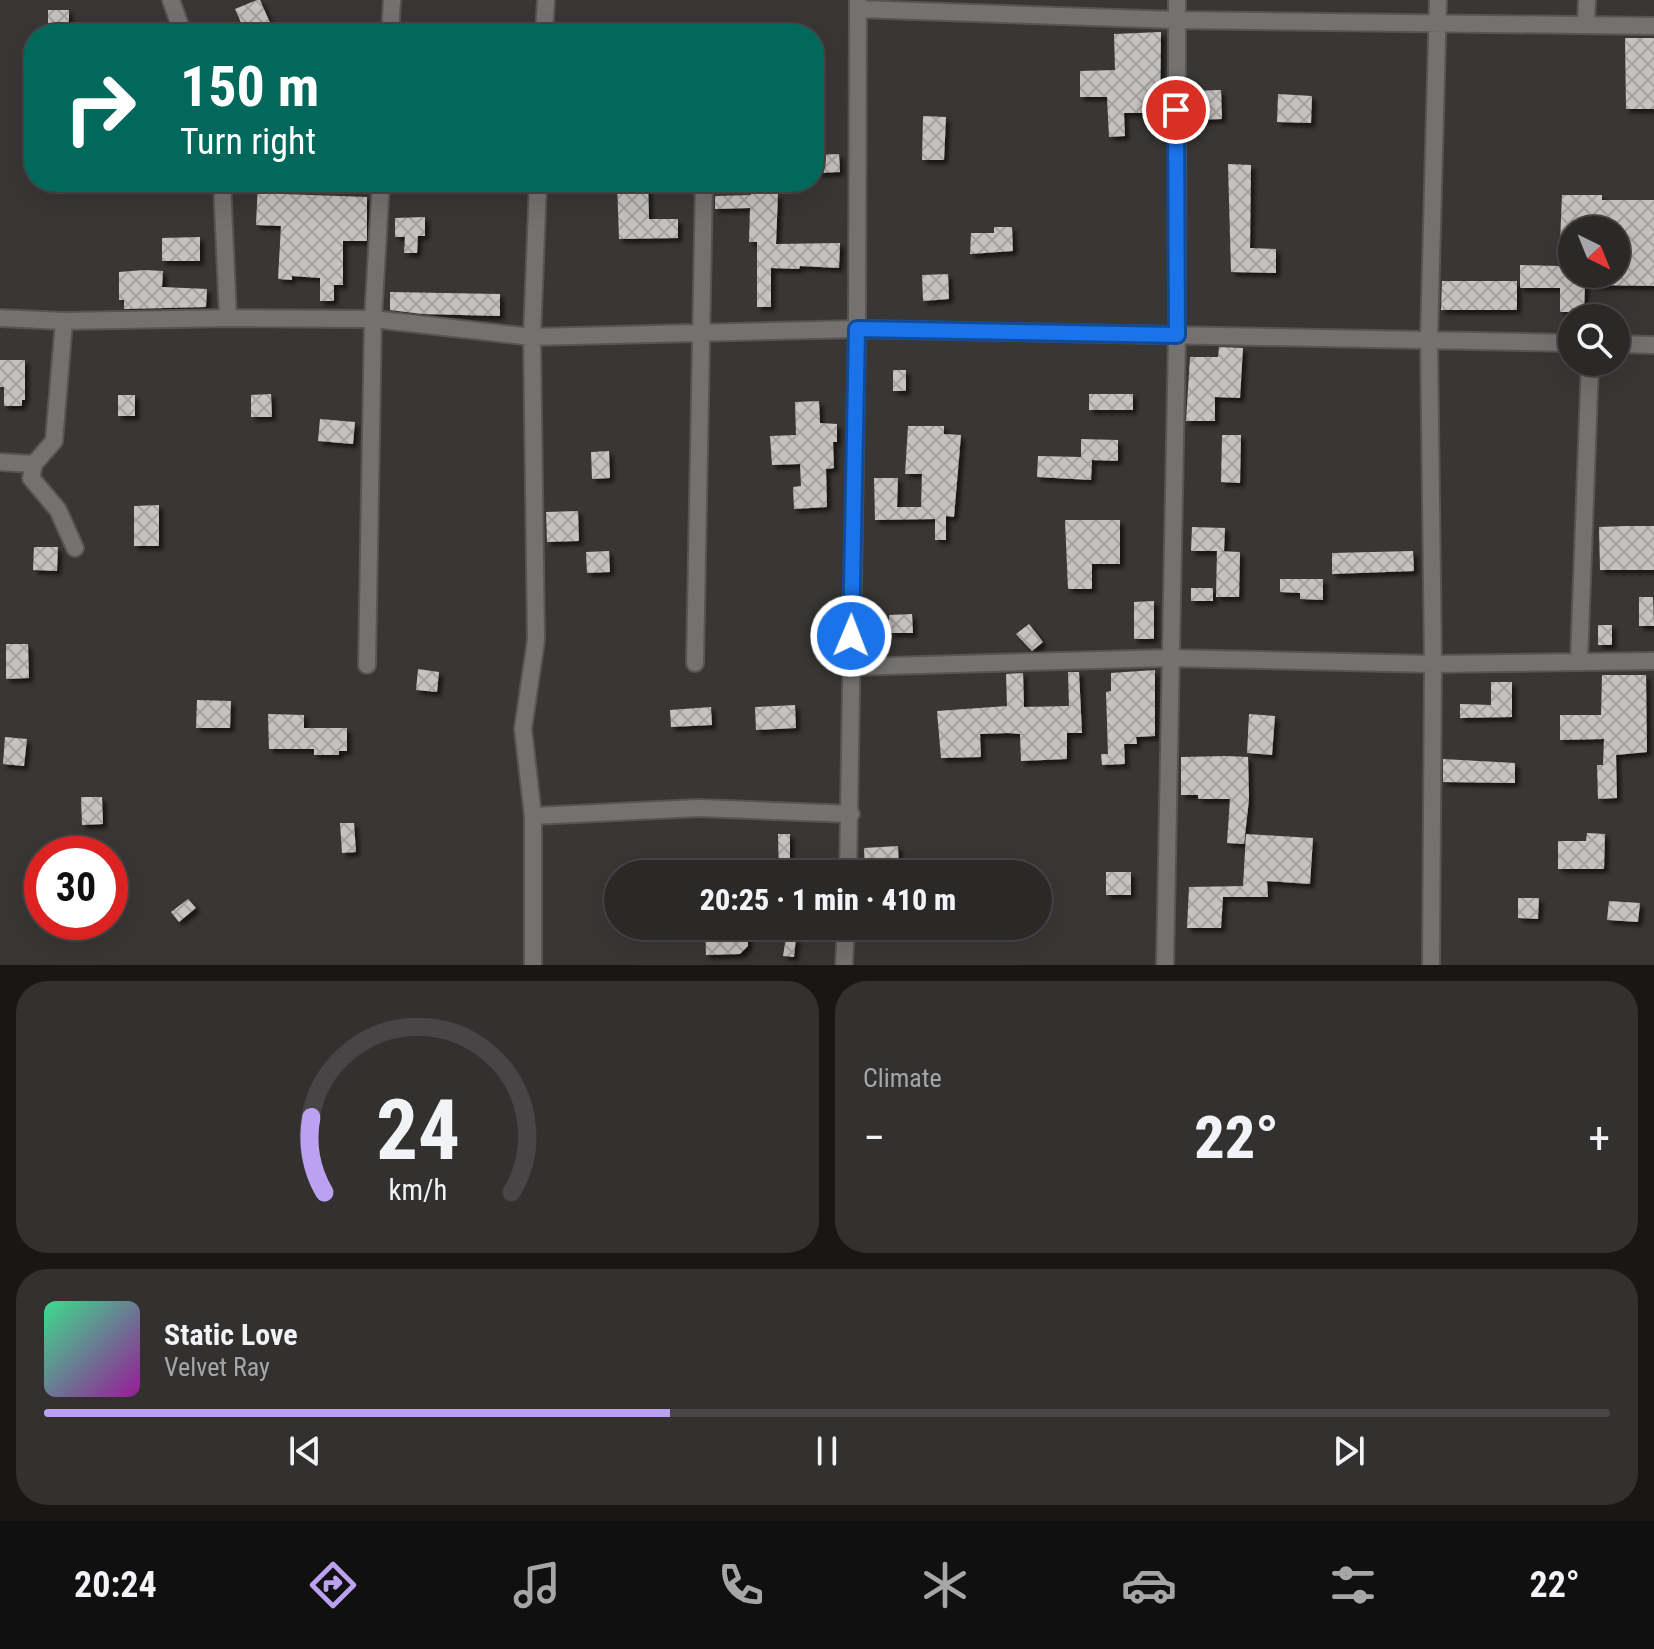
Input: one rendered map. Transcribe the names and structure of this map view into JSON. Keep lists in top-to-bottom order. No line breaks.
{"north":"bottom right","page":{"turn":["150 m","Turn right"],"limit":"30","trip":"20:25 · 1 min · 410 m","tile":"Climate","heat":["−","22°","+"],"song":["Static Love","Velvet Ray"],"tabs":["20:24","22°"],"gauge":["24","km/h"]}}
